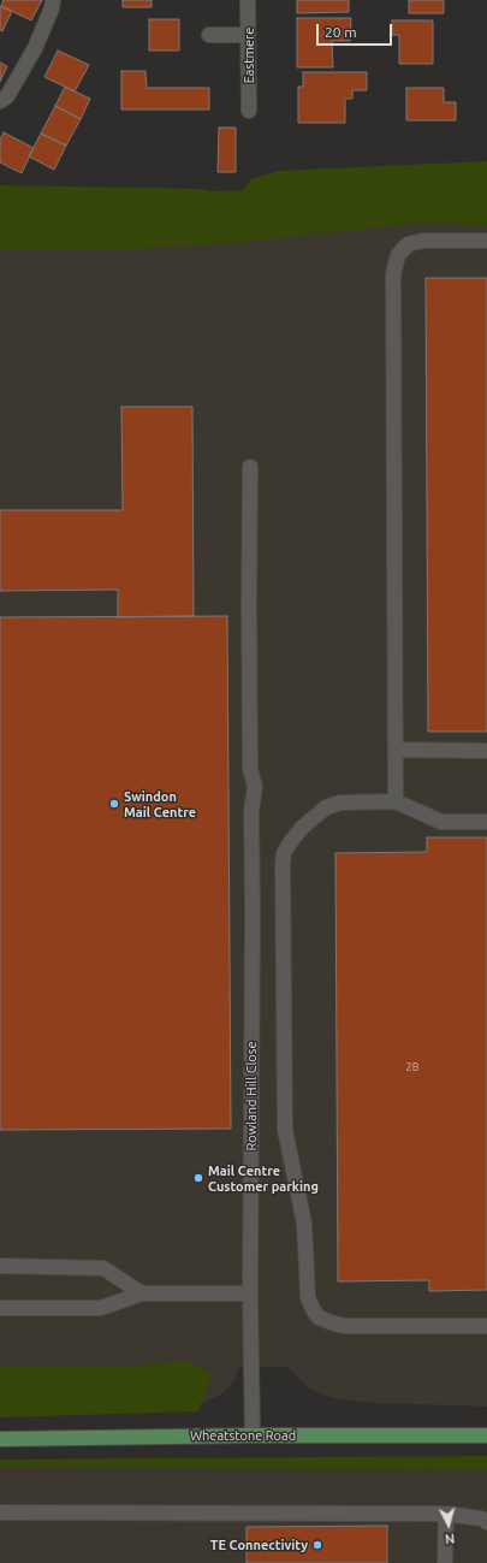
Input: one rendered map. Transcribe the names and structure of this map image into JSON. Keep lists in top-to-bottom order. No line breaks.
{"streets":{"main road":["Wheatstone Road"],"street":["Eastmere","Rowland Hill Close"]},"crossings":[["Rowland Hill Close","Wheatstone Road"]],"places":["Swindon Mail Centre","Mail Centre Customer parking","TE Connectivity"],"house_numbers":["2B"],"scale_bar":"20 m","north":"bottom"}
